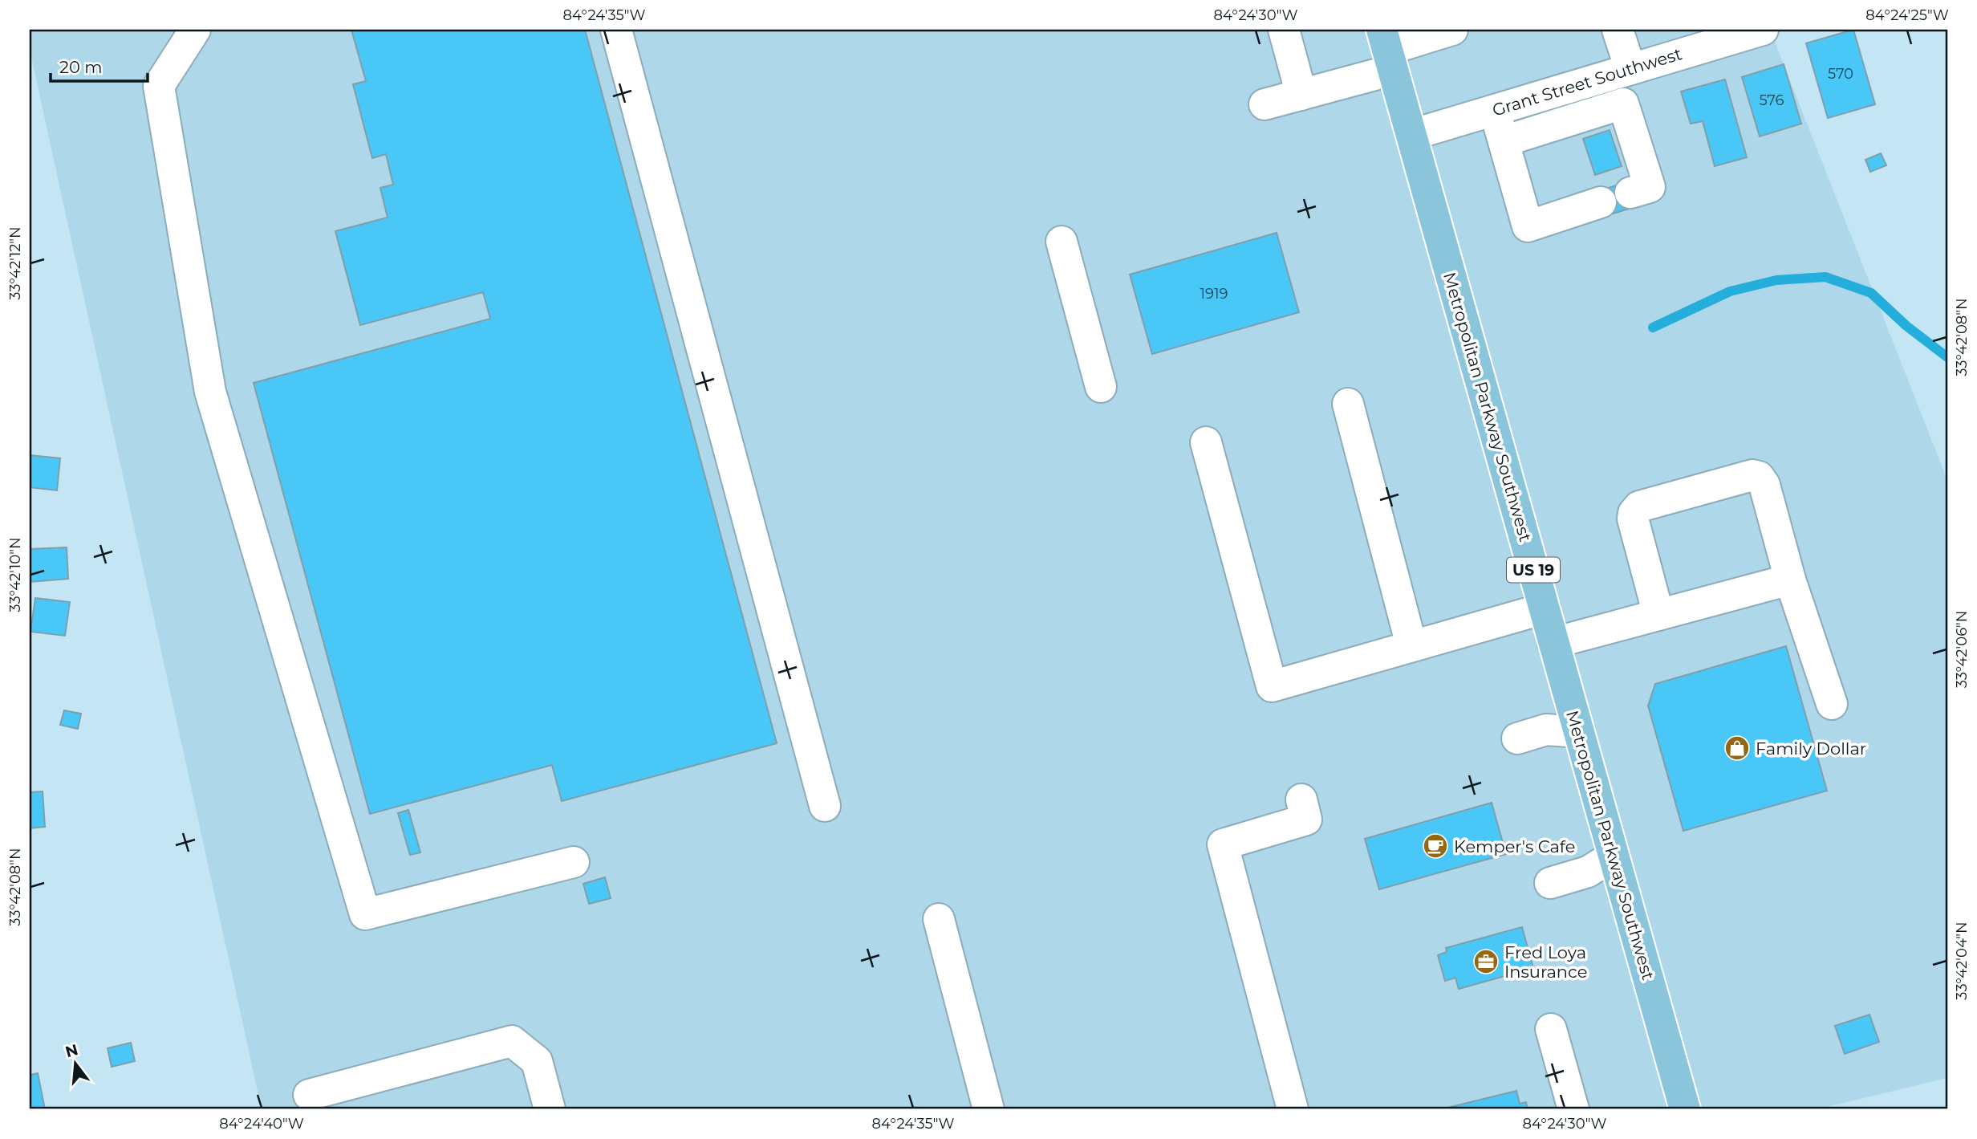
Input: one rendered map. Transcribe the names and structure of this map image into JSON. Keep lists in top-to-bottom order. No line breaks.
{"streets":{"main road":["Metropolitan Parkway Southwest","US 19"],"street":["Grant Street Southwest"]},"crossings":[["Grant Street Southwest","Metropolitan Parkway Southwest"]],"places":{"shop":["Family Dollar"],"cafe":["Kemper's Cafe"],"office":["Fred Loya Insurance"]},"house_numbers":["570","576","1919"],"scale_bar":"20 m","north":"top","coordinates":["84°24'35\"W","84°24'30\"W","84°24'25\"W","33°42'12\"N","33°42'08\"N","33°42'10\"N","33°42'06\"N","33°42'04\"N","84°24'40\"W"]}
